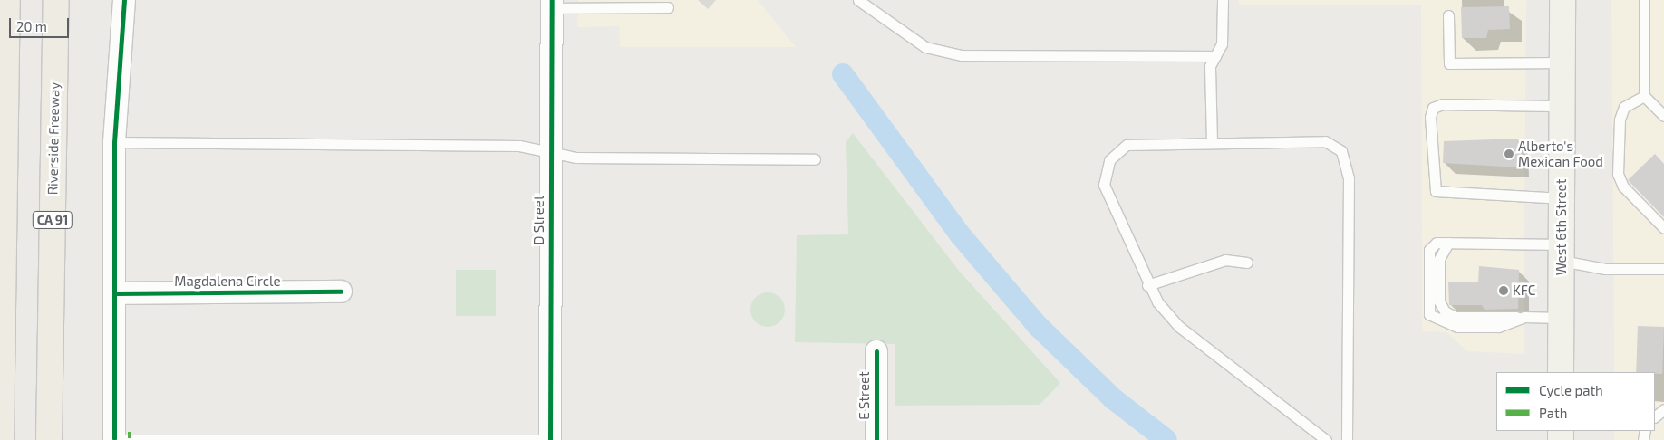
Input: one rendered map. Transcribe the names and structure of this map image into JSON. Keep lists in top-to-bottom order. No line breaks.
{"streets":{"highway":["Riverside Freeway","CA 91"],"main road":["West 6th Street"],"street":["D Street","Magdalena Circle","E Street"]},"places":["Alberto's Mexican Food","KFC"],"legend":["Cycle path","Path"],"scale_bar":"20 m"}
